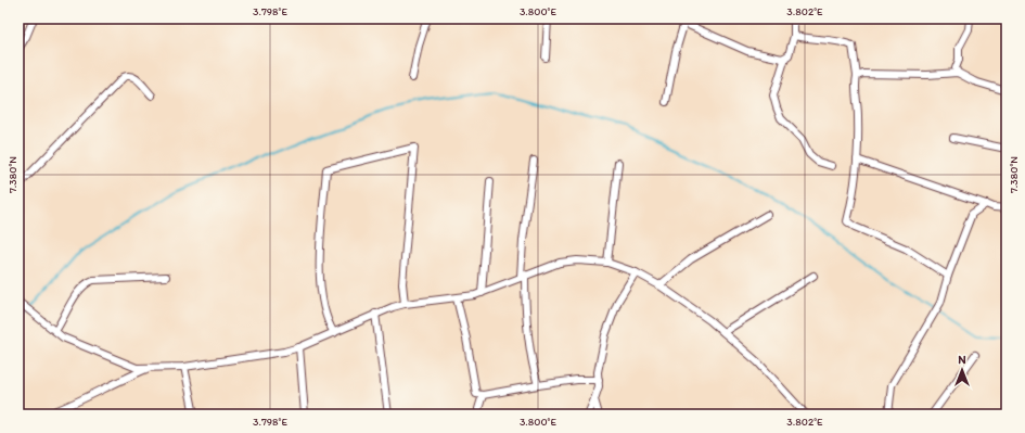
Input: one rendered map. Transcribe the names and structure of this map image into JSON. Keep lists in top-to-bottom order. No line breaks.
{"north":"top","coordinates":["3.798°E","3.800°E","3.802°E","7.380°N"]}
